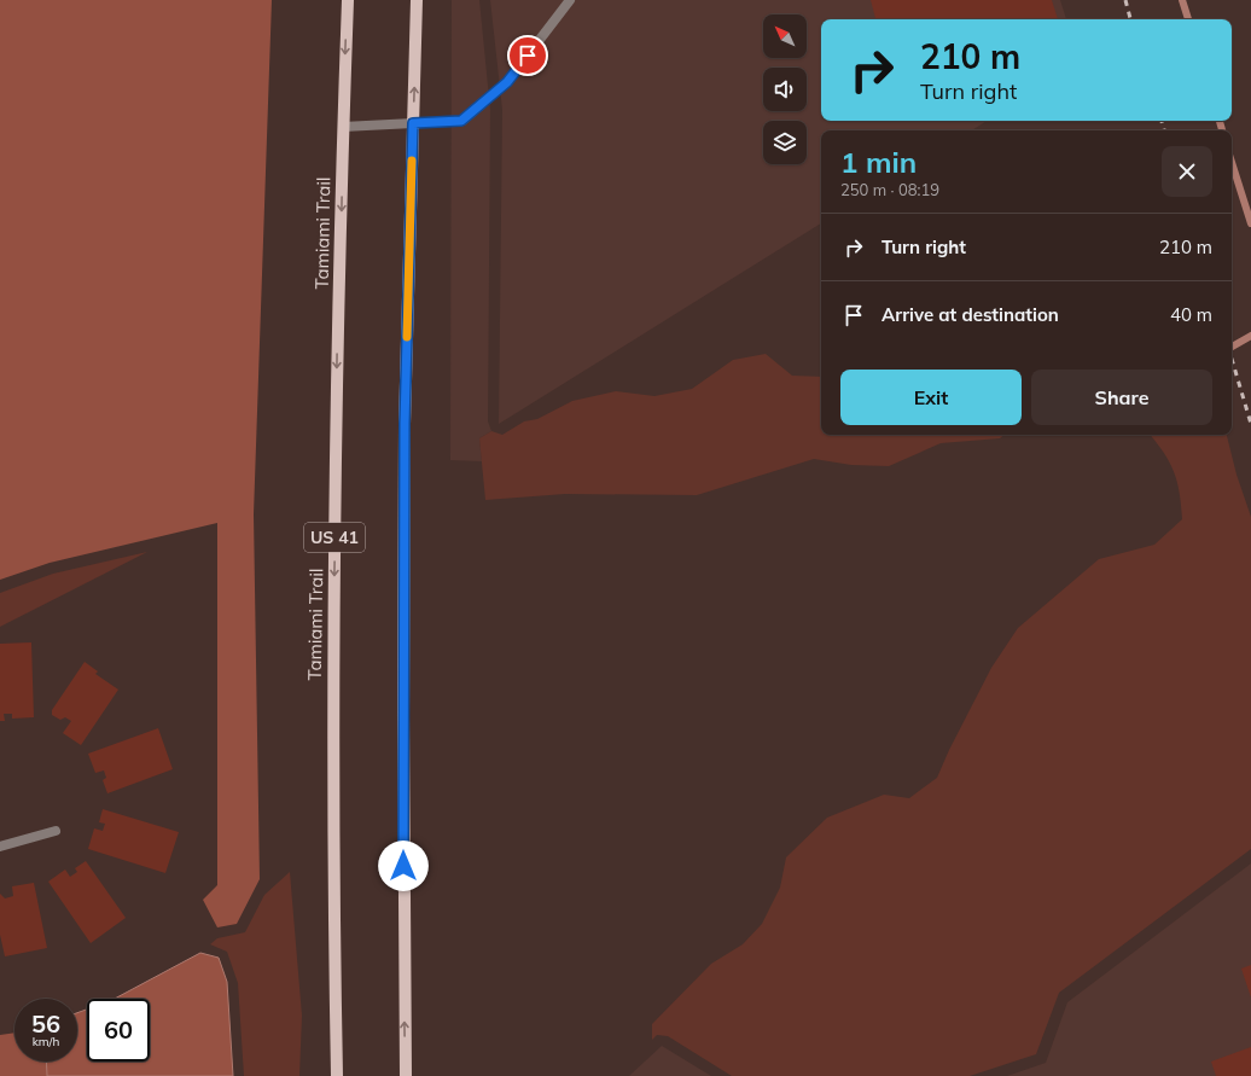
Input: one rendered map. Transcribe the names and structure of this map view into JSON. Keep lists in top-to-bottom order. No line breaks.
{"streets":{"main road":["Tamiami Trail","US 41"]},"north":"top left","page":{"turn":["210 m","Turn right"],"heading":["1 min","250 m · 08:19"],"list":[{"name":"Turn right","value":"210 m"},{"name":"Arrive at destination","value":"40 m"}],"buttons":["Exit","Share"],"speed":"56 km/h","limit":"60"}}
